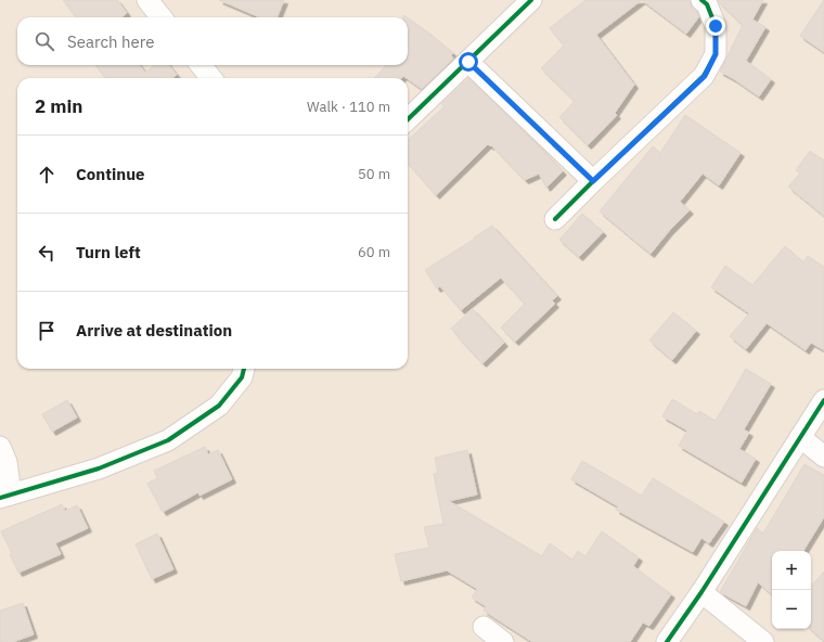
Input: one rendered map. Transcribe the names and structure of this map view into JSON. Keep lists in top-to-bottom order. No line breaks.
{"page":{"search":"Search here","heading":["2 min","Walk · 110 m"],"list":[["Continue","50 m"],["Turn left","60 m"],"Arrive at destination"],"map_buttons":["+","−"]}}
